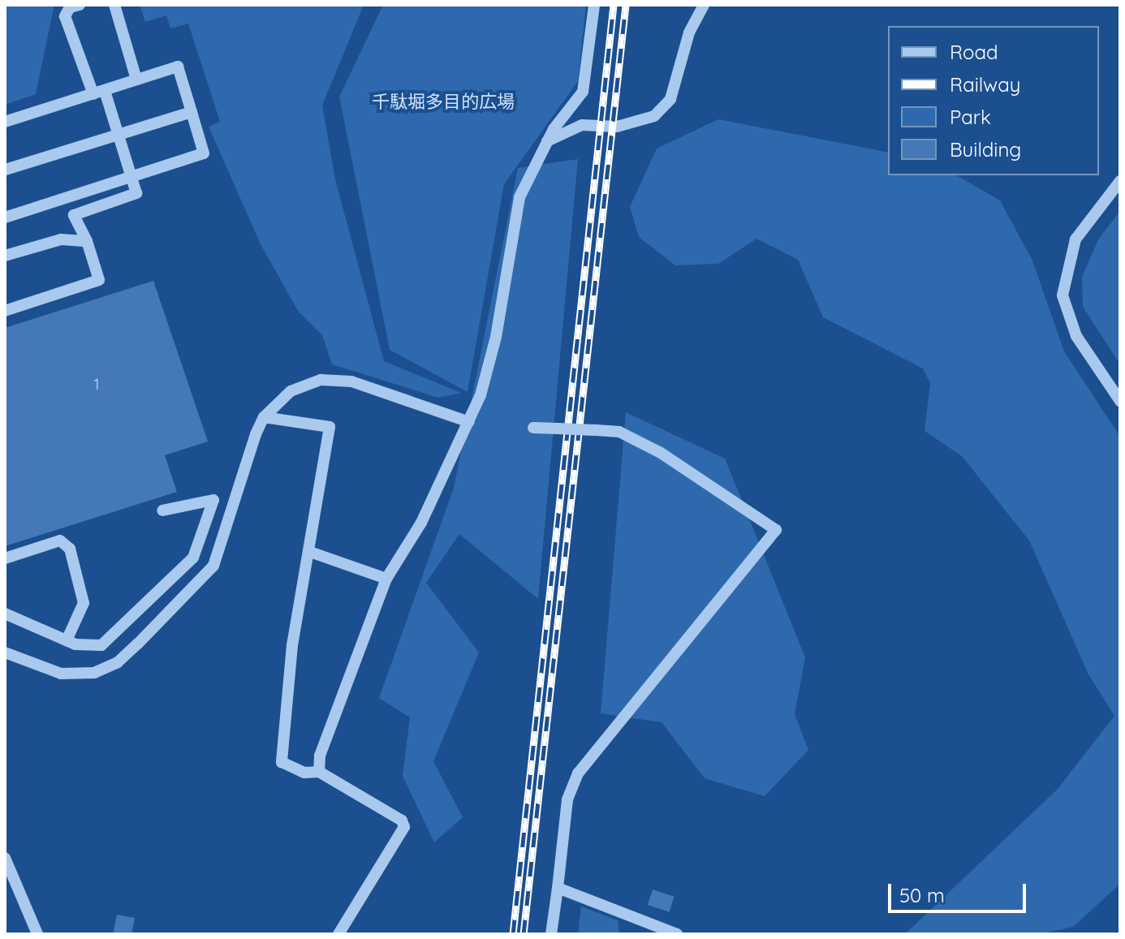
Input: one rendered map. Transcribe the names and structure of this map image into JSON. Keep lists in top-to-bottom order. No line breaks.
{"parks":["千駄堀多目的広場"],"house_numbers":["1"],"legend":["Road","Railway","Park","Building"],"scale_bar":"50 m"}
